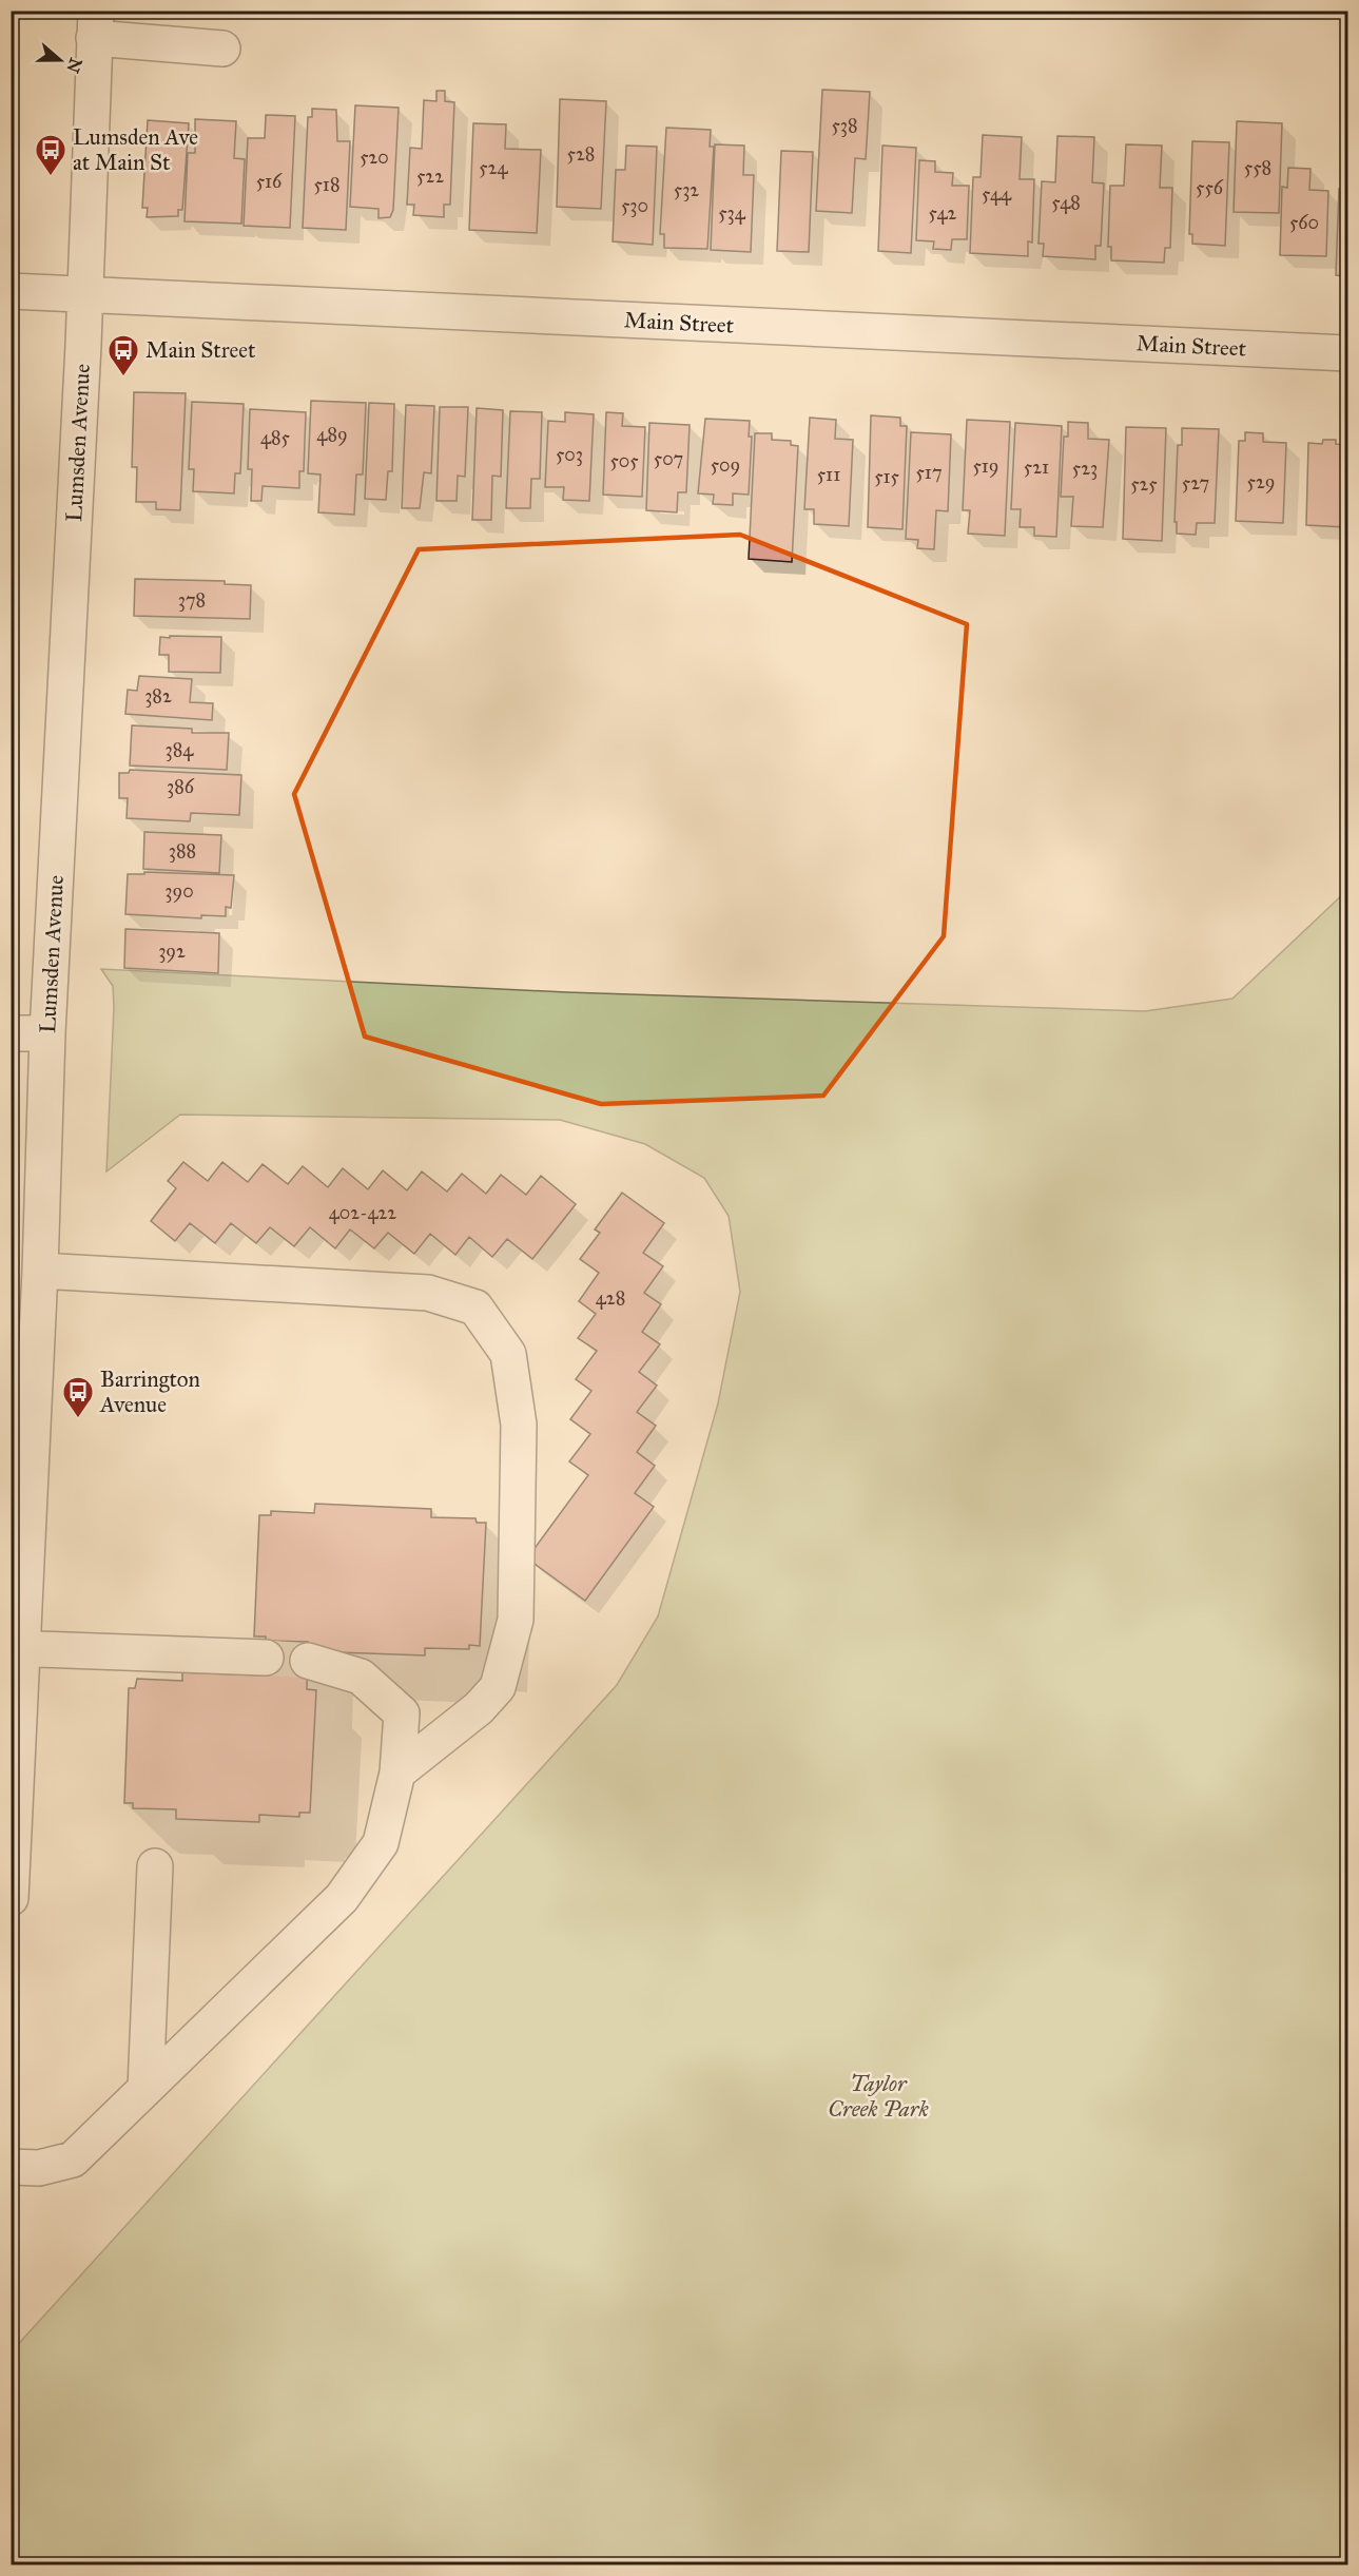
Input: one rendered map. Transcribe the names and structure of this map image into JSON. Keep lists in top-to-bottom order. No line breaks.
{"streets":{"street":["Main Street","Lumsden Avenue"]},"crossings":[["Main Street","Lumsden Avenue"]],"parks":["Taylor Creek Park"],"places":{"bus stop":["Lumsden Ave at Main St","Main Street","Barrington Avenue"]},"house_numbers":["538","528","520","524","558","522","516","518","556","532","544","548","530","534","542","560","489","485","503","507","505","509","519","521","523","517","511","515","529","527","525","378","382","384","386","388","390","392","402-422","428"],"north":"right"}
